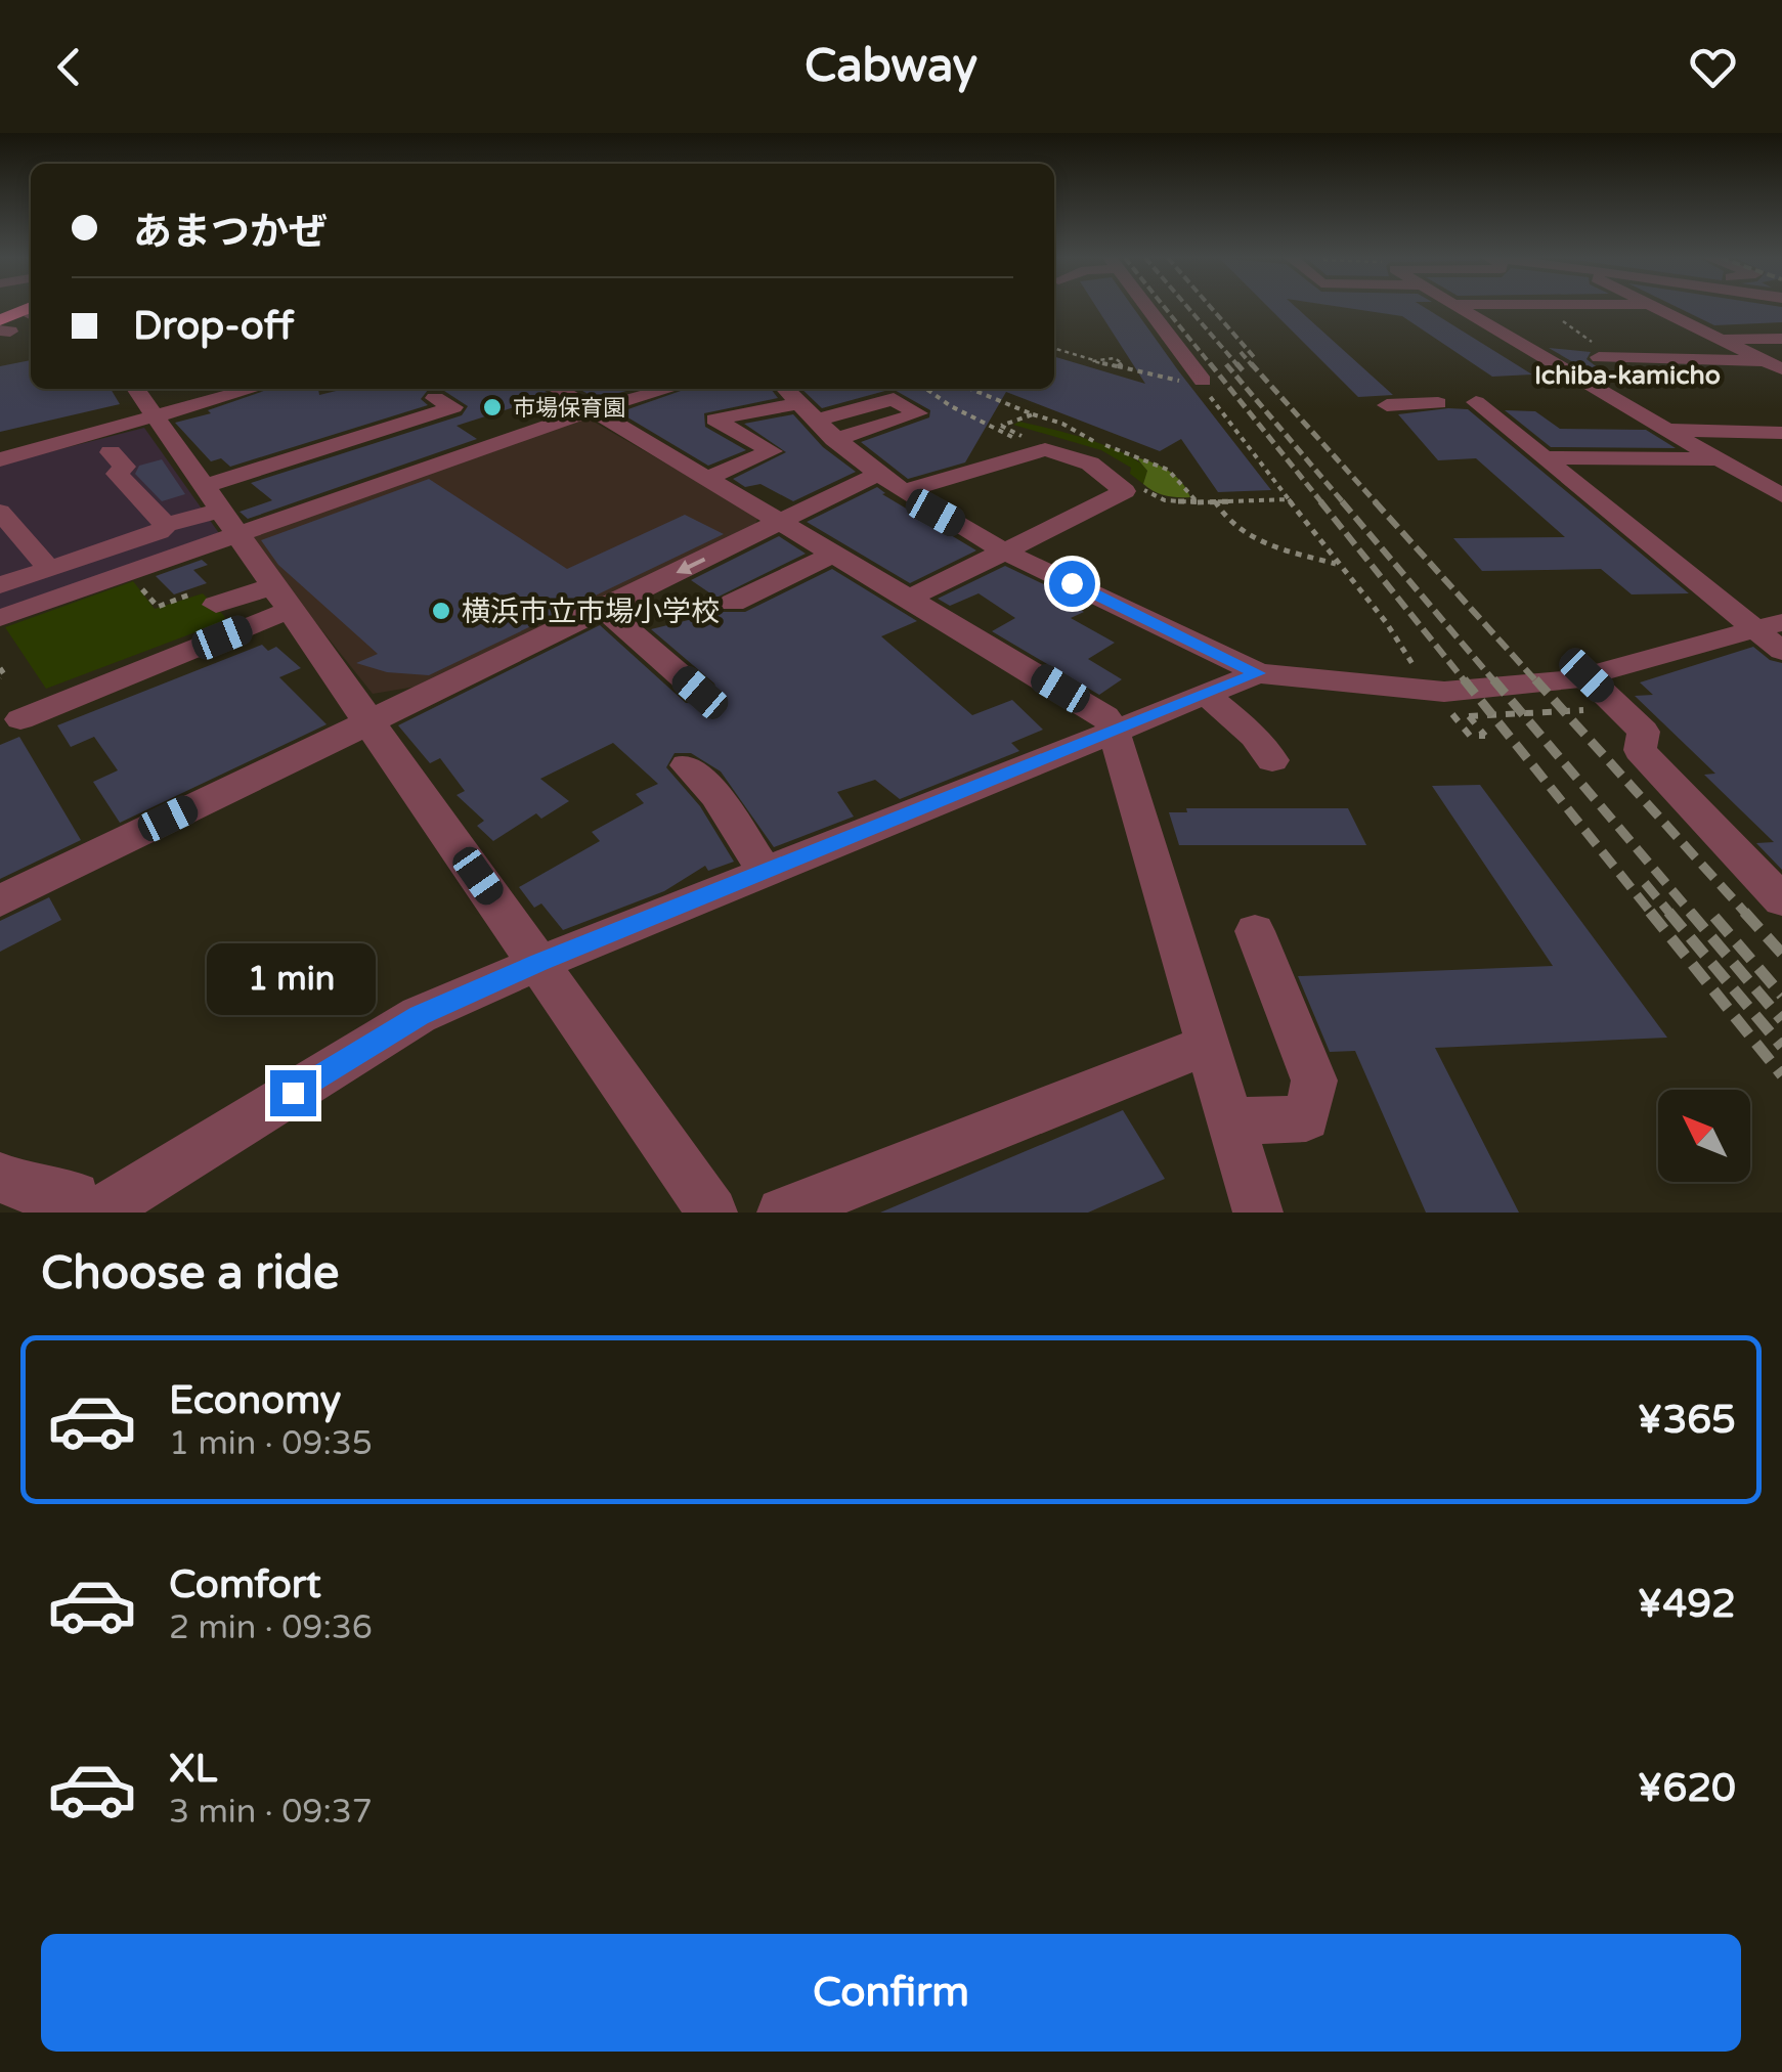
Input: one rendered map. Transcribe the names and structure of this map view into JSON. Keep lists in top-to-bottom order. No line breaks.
{"districts":["Ichiba-kamicho"],"places":["市場保育園","横浜市立市場小学校"],"north":"top left","page":{"header":"Cabway","banner":["あまつかぜ","Drop-off"],"bubble":"1 min","heading":"Choose a ride","list":[{"name":"Economy","note":"1 min · 09:35","value":"¥365"},{"name":"Comfort","note":"2 min · 09:36","value":"¥492"},{"name":"XL","note":"3 min · 09:37","value":"¥620"}],"buttons":"Confirm"}}
